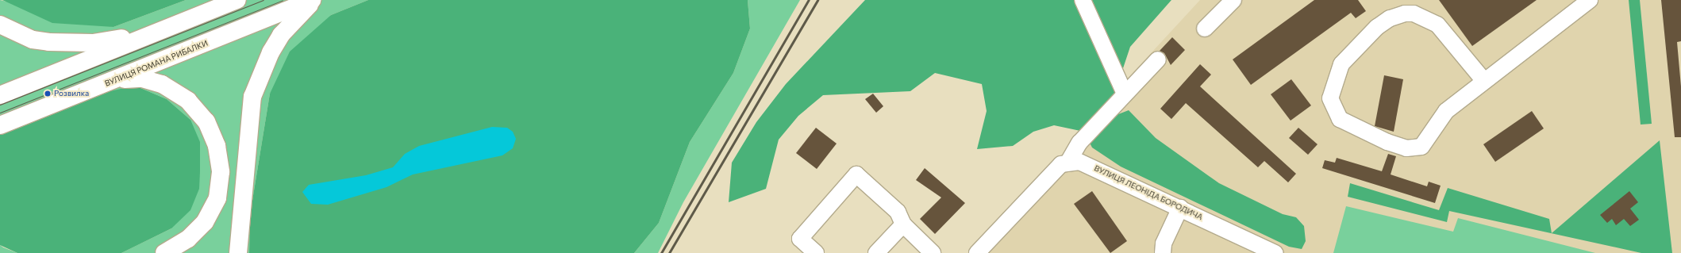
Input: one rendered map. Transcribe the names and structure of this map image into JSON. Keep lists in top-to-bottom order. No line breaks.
{"streets":{"main road":["ВУЛИЦЯ РОМАНА РИБАЛКИ"],"street":["ВУЛИЦЯ ЛЕОНІДА БОРОДИЧА"]},"places":["Розвилка"]}
